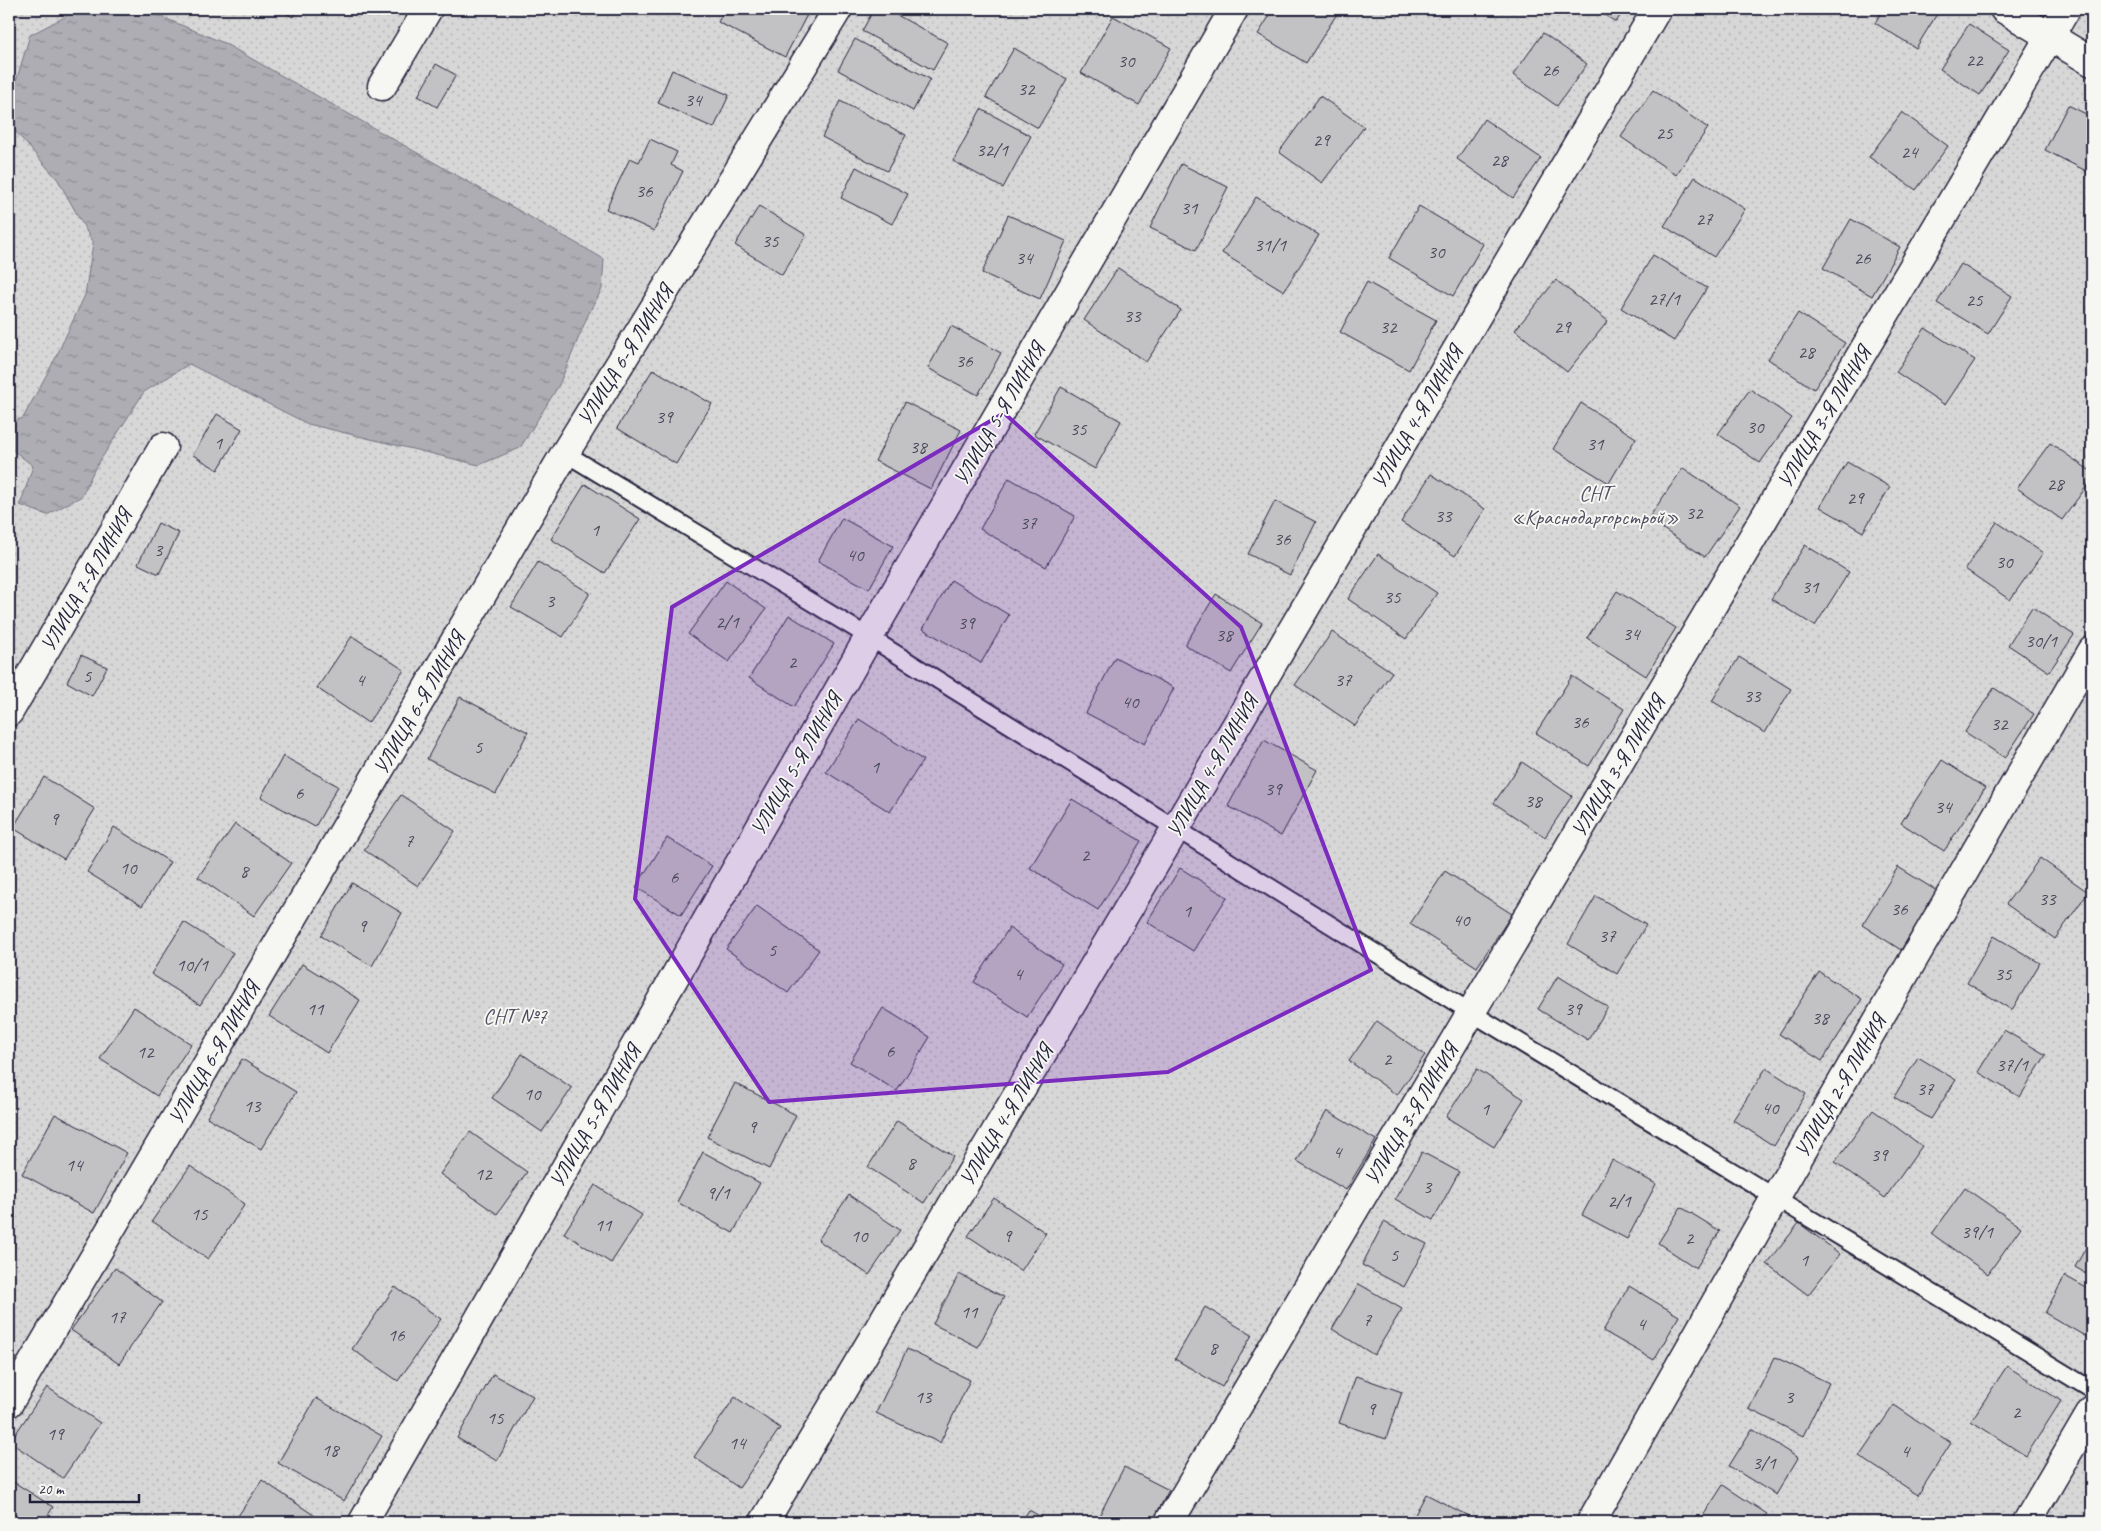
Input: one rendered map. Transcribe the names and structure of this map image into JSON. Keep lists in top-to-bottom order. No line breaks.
{"streets":{"street":["УЛИЦА 6-Я ЛИНИЯ","УЛИЦА 5-Я ЛИНИЯ","УЛИЦА 4-Я ЛИНИЯ","УЛИЦА 3-Я ЛИНИЯ","УЛИЦА 7-Я ЛИНИЯ","УЛИЦА 2-Я ЛИНИЯ"]},"parks":["СНТ «Краснодаргорстрой»","СНТ №7"],"house_numbers":["22","30","26","32","34","25","29","32/1","24","28","36","31","27","35","31/1","30","34","26","27/1","25","33","32","29","28","36","39","30","35","1","31","38","28","29","32","33","37","1","36","3","40","30","31","35","3","2/1","39","34","38","30/1","2","5","4","37","33","40","36","32","5","1","39","6","38","34","9","7","2","10","8","6","33","36","1","40","9","37","5","10/1","4","35","11","39","38","6","12","2","37/1","37","10","13","40","1","9","4","39","8","14","12","3","9/1","2/1","15","11","39/1","10","9","2","5","1","11","17","7","4","16","8","13","3","9","2","15","19","14","18","4","3/1"],"scale_bar":"20 m"}
